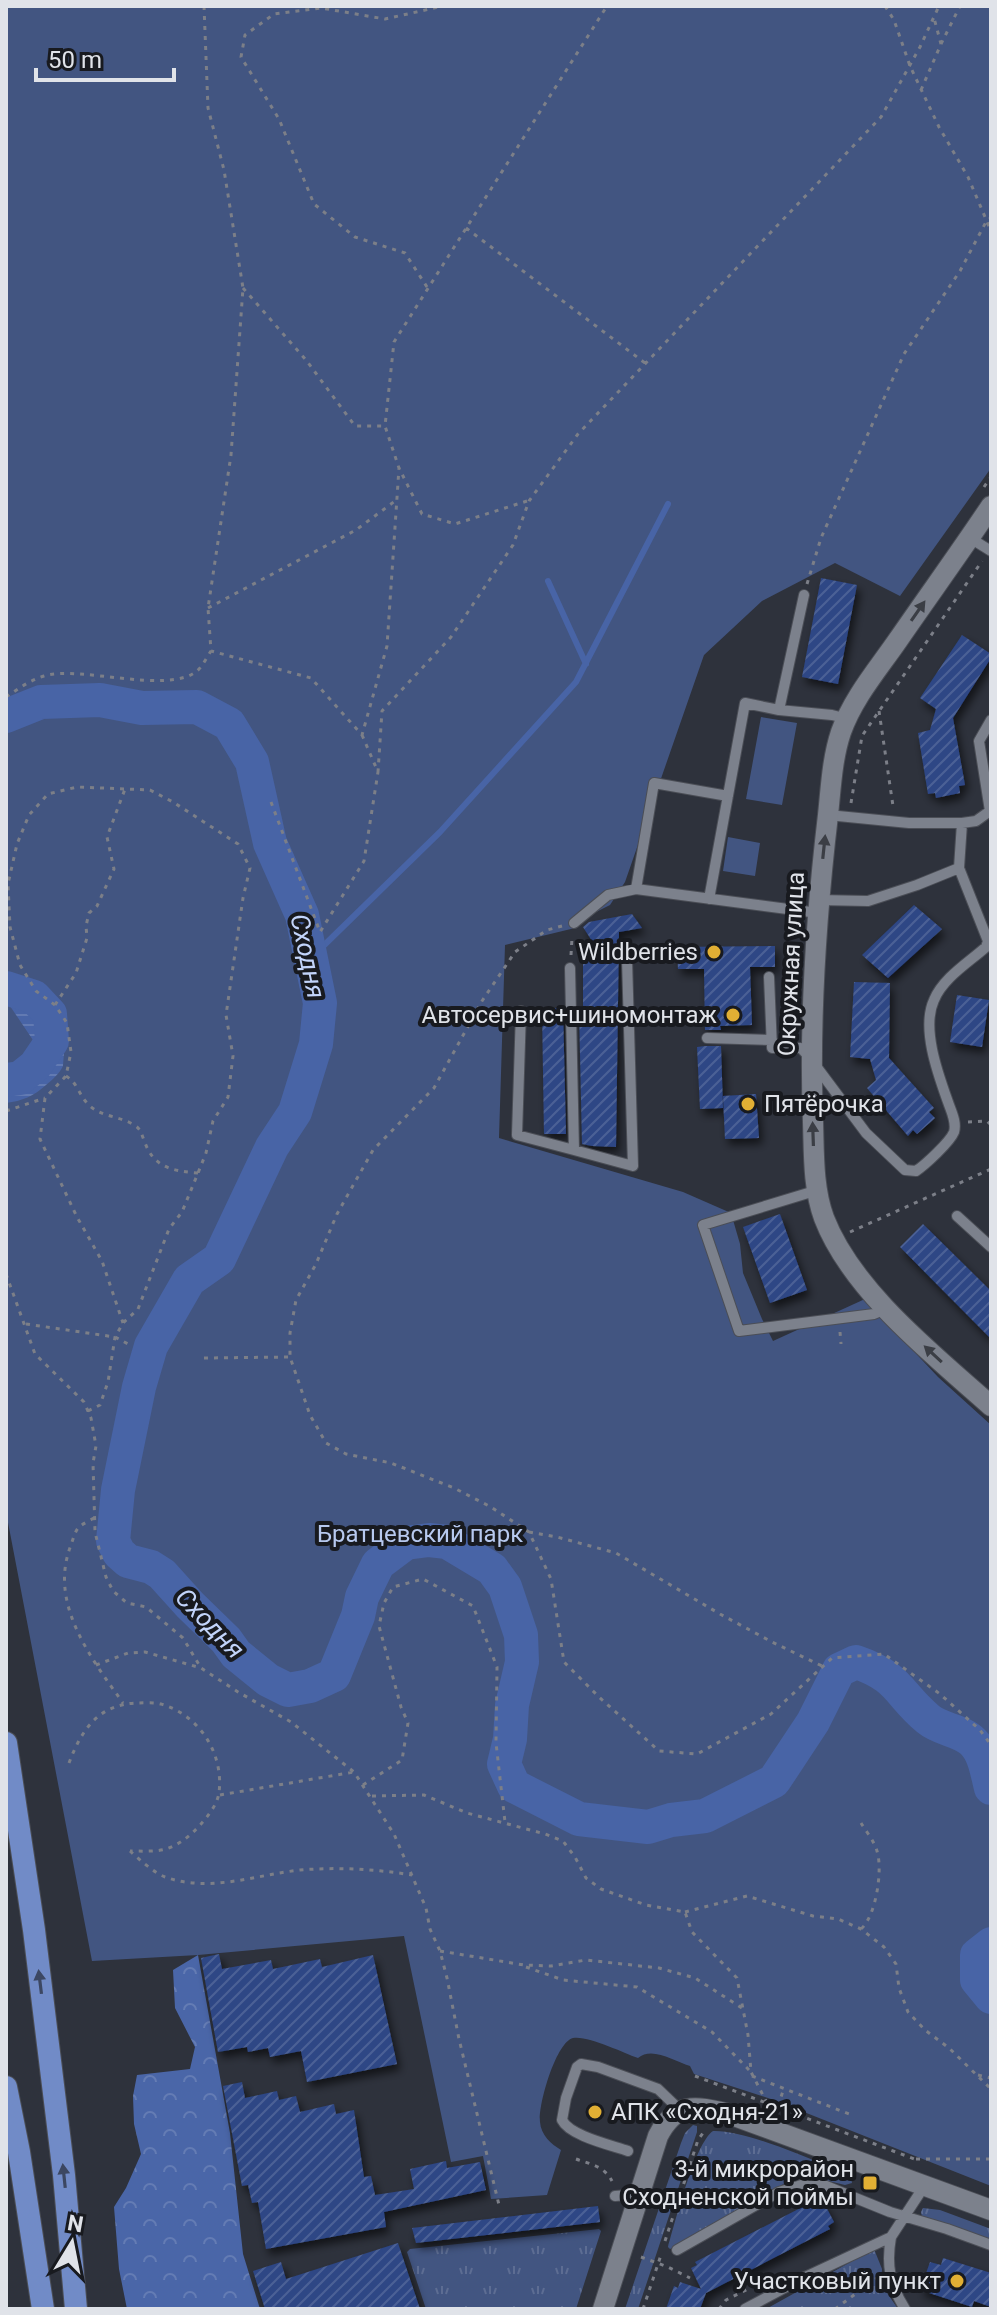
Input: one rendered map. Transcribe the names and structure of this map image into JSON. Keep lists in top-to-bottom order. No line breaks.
{"streets":{"street":["Окружная улица"]},"one_way":["Окружная улица"],"water":["Сходня"],"parks":["Братцевский парк"],"places":{"other":["Wildberries","Автосервис+шиномонтаж","Пятёрочка","АПК «Сходня-21»","Участковый пункт"],"transit":["3-й микрорайон Сходненской поймы"]},"scale_bar":"50 m","north":"top"}
